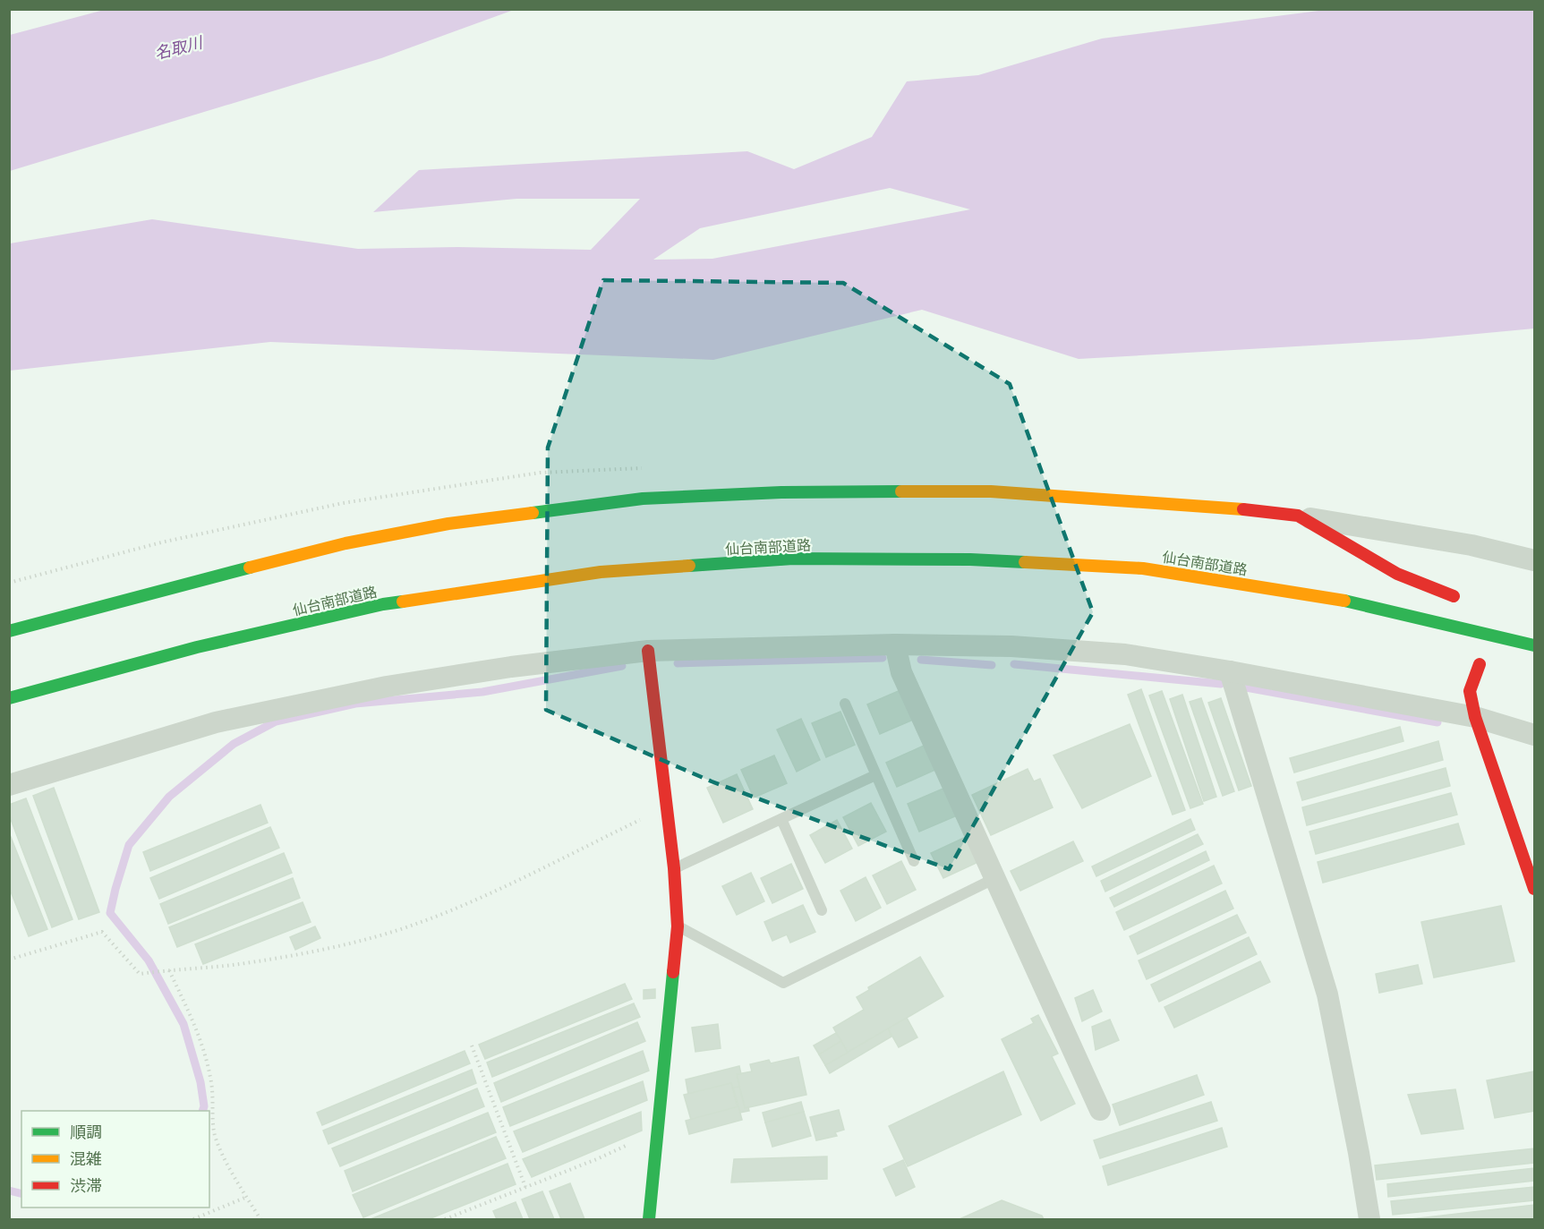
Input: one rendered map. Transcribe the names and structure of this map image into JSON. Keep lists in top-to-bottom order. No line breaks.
{"streets":{"main road":["仙台南部道路"]},"water":["名取川"],"legend":["順調","混雑","渋滞"]}
